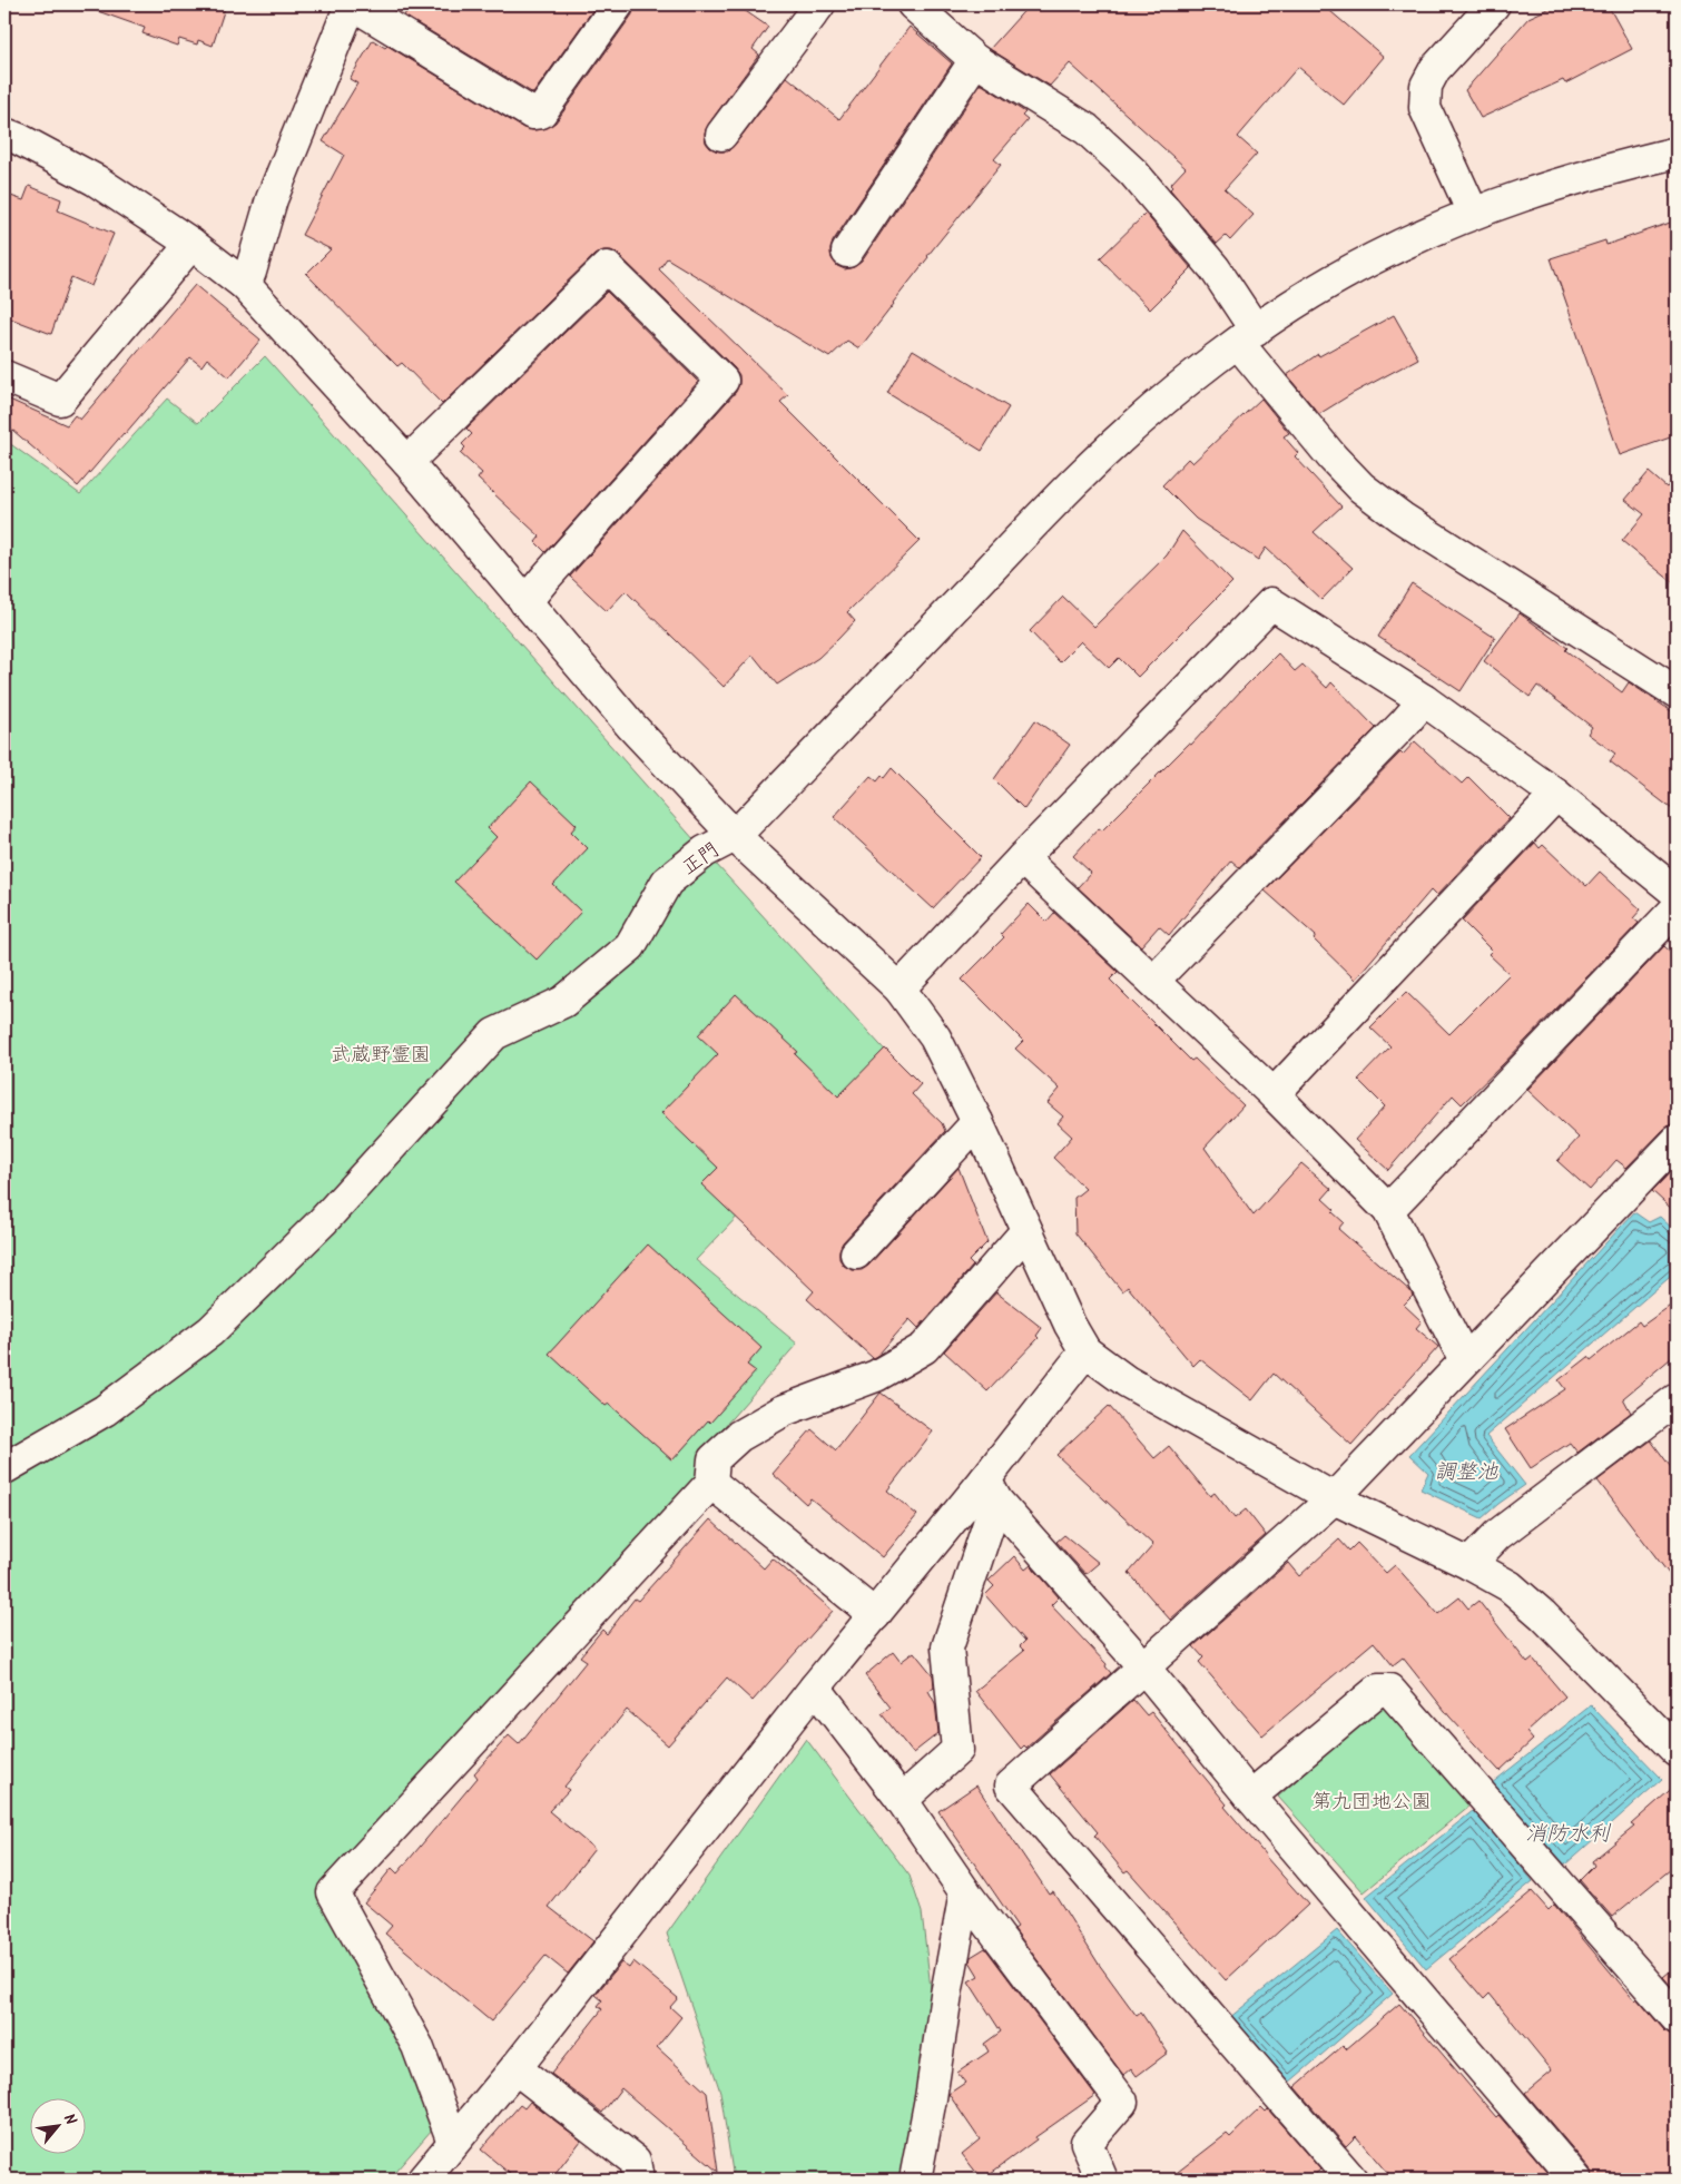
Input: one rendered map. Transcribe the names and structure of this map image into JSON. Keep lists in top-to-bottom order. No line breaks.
{"streets":{"street":["正門"]},"water":["調整池","消防水利"],"parks":["武蔵野霊園","第九団地公園"],"north":"top right"}
